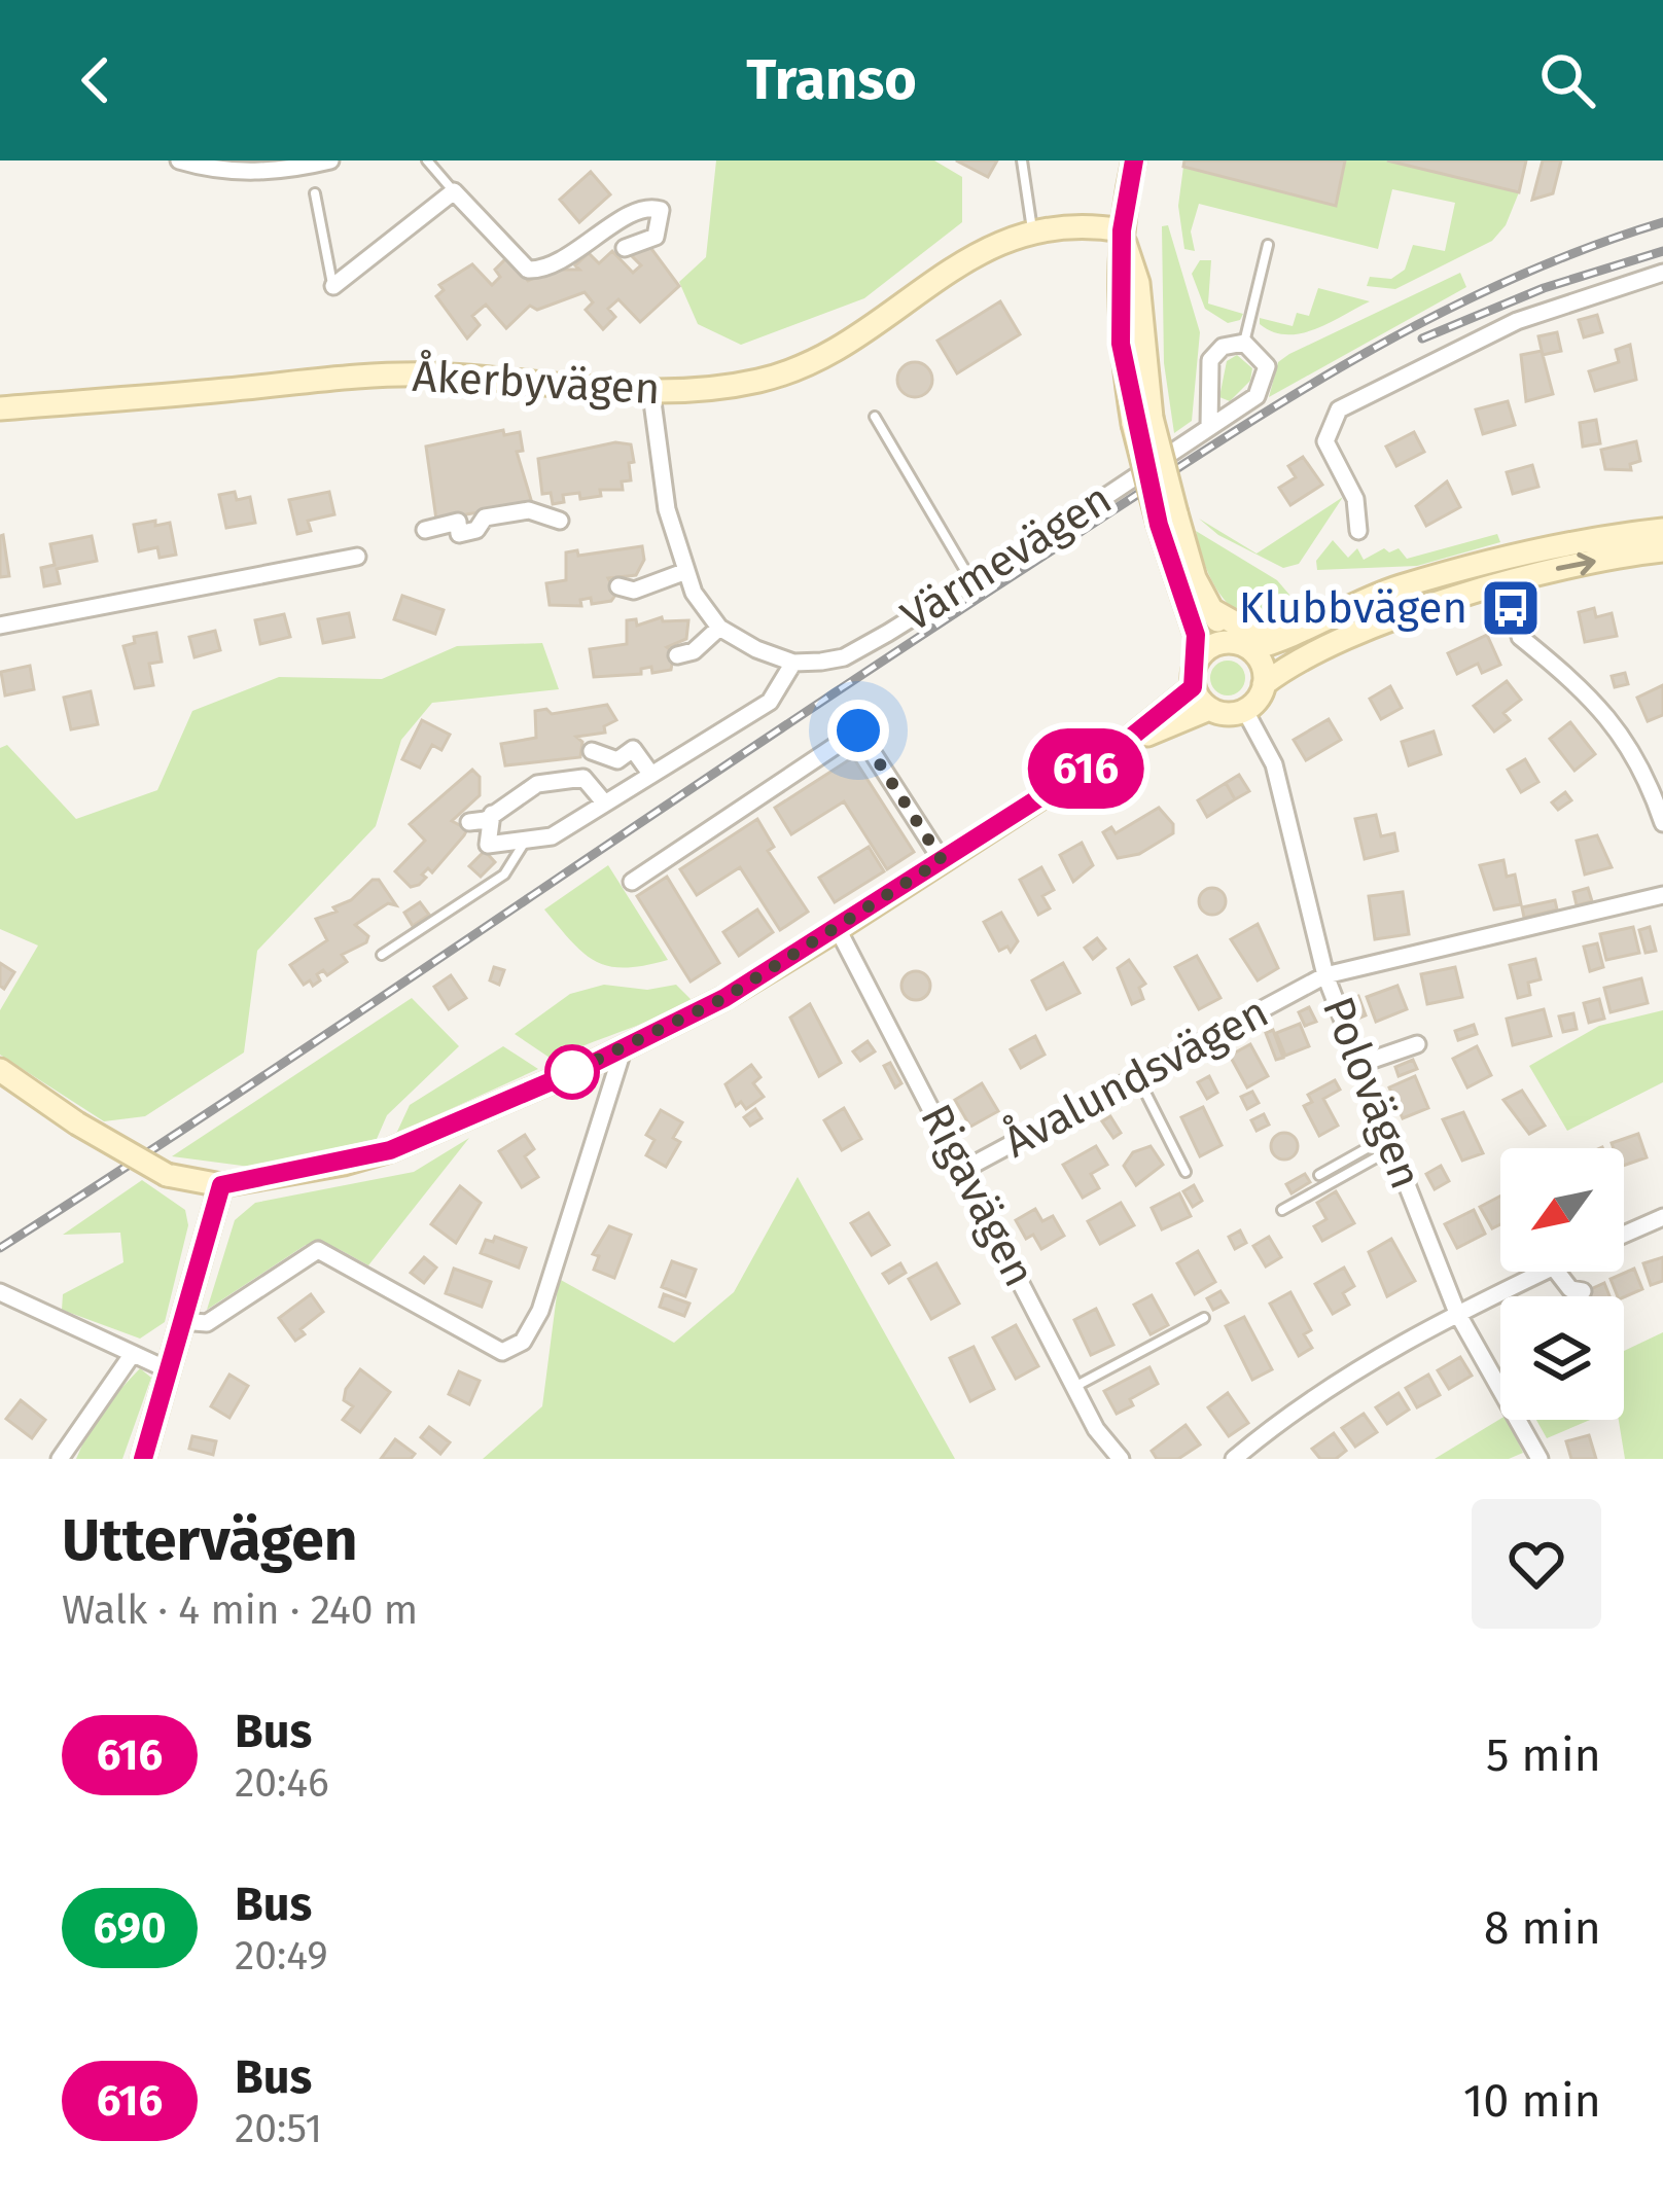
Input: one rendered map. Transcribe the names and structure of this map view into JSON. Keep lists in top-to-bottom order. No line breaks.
{"streets":{"main road":["Åkerbyvägen"],"street":["Värmevägen","Åvalundsvägen","Polovägen","Rigavägen"]},"crossings":[["Åvalundsvägen","Polovägen"],["Åvalundsvägen","Rigavägen"]],"places":{"bus stop":["Klubbvägen"]},"lines":["bus line 616"],"north":"bottom left","page":{"header":"Transo","on_map":"616","heading":["Uttervägen","Walk · 4 min · 240 m"],"list":[{"mark":"616","name":"Bus","note":"20:46","value":"5 min"},{"mark":"690","name":"Bus","note":"20:49","value":"8 min"},{"mark":"616","name":"Bus","note":"20:51","value":"10 min"}]}}
